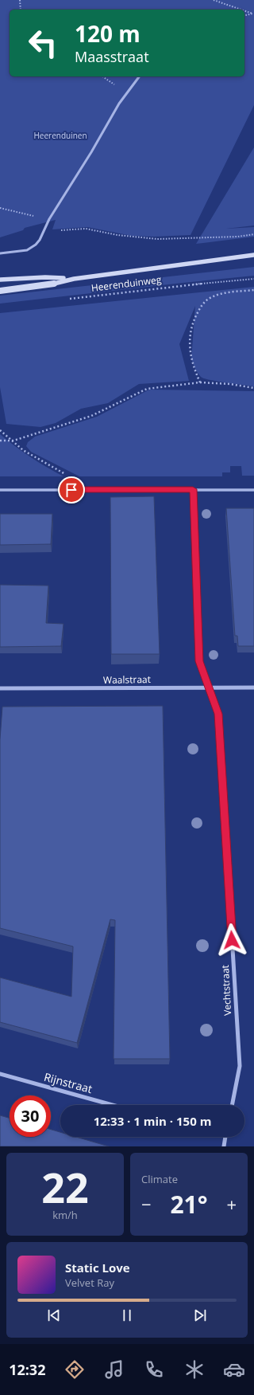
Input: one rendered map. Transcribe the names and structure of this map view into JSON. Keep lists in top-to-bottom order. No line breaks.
{"streets":{"main road":["Heerenduinweg"],"street":["Waalstraat","Vechtstraat","Rijnstraat"]},"crossings":[["Waalstraat","Vechtstraat"]],"parks":["Heerenduinen"],"page":{"turn":["120 m","Maasstraat"],"limit":"30","trip":"12:33 · 1 min · 150 m","tile":[["22","km/h"],"Climate"],"heat":["−","21°","+"],"song":["Static Love","Velvet Ray"],"tabs":"12:32"}}
